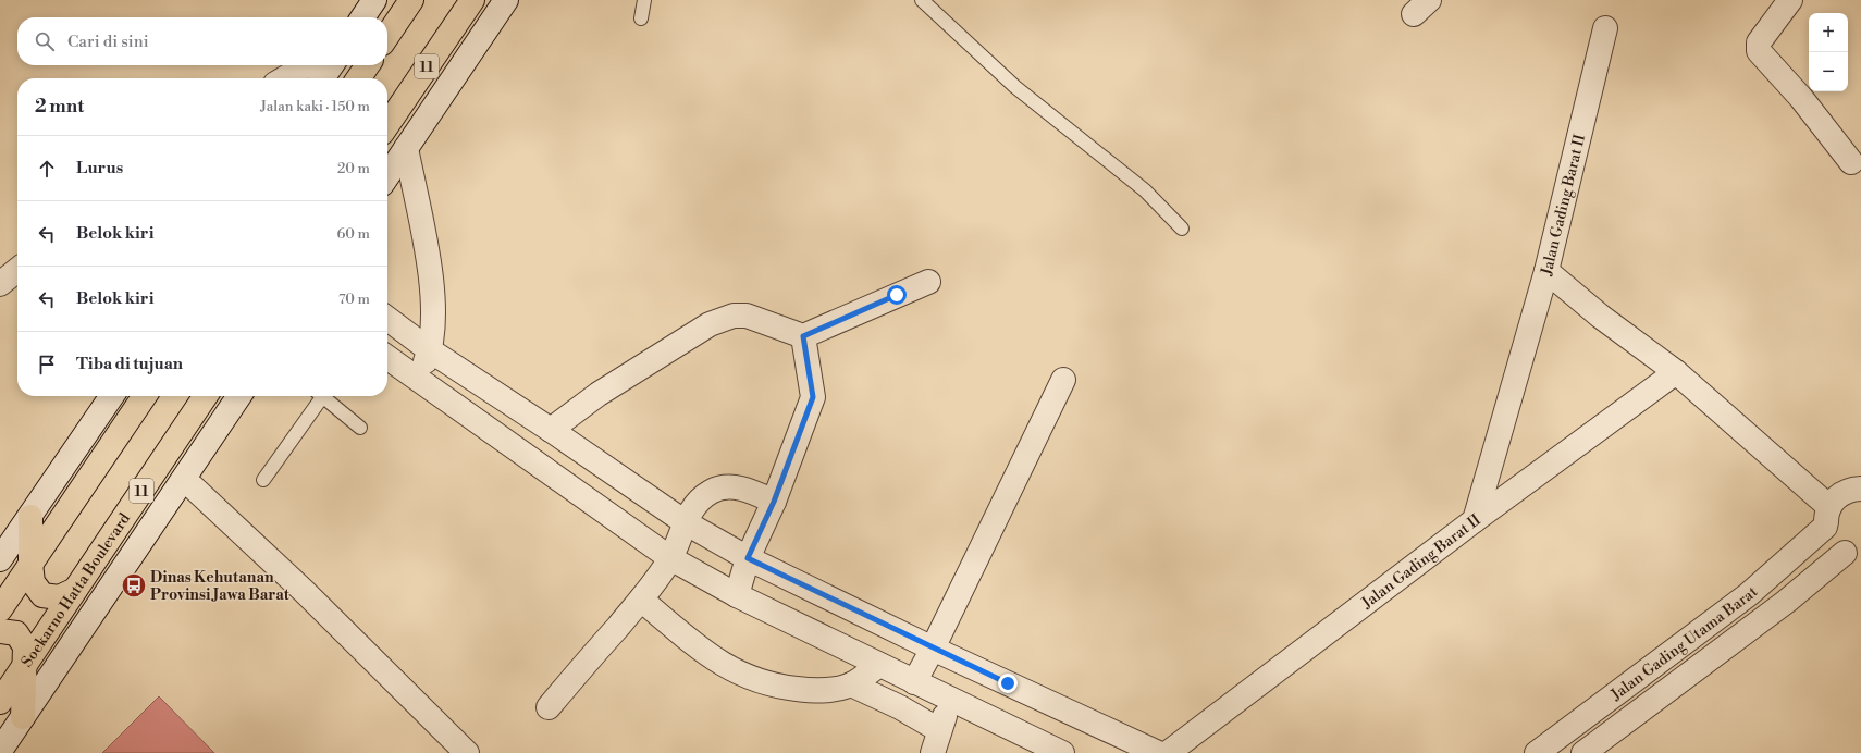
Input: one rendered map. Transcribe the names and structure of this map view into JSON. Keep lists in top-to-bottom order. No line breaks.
{"streets":{"highway":["11","Soekarno Hatta Boulevard"],"street":["Jalan Gading Barat II","Jalan Gading Utama Barat"]},"crossings":[["Jalan Gading Barat II","Jalan Gading Utama Barat"]],"places":{"bus stop":["Dinas Kehutanan Provinsi Jawa Barat"]},"page":{"map_buttons":["+","−"],"search":"Cari di sini","heading":["2 mnt","Jalan kaki · 150 m"],"list":[["Lurus","20 m"],["Belok kiri","60 m"],["Belok kiri","70 m"],"Tiba di tujuan"]}}
